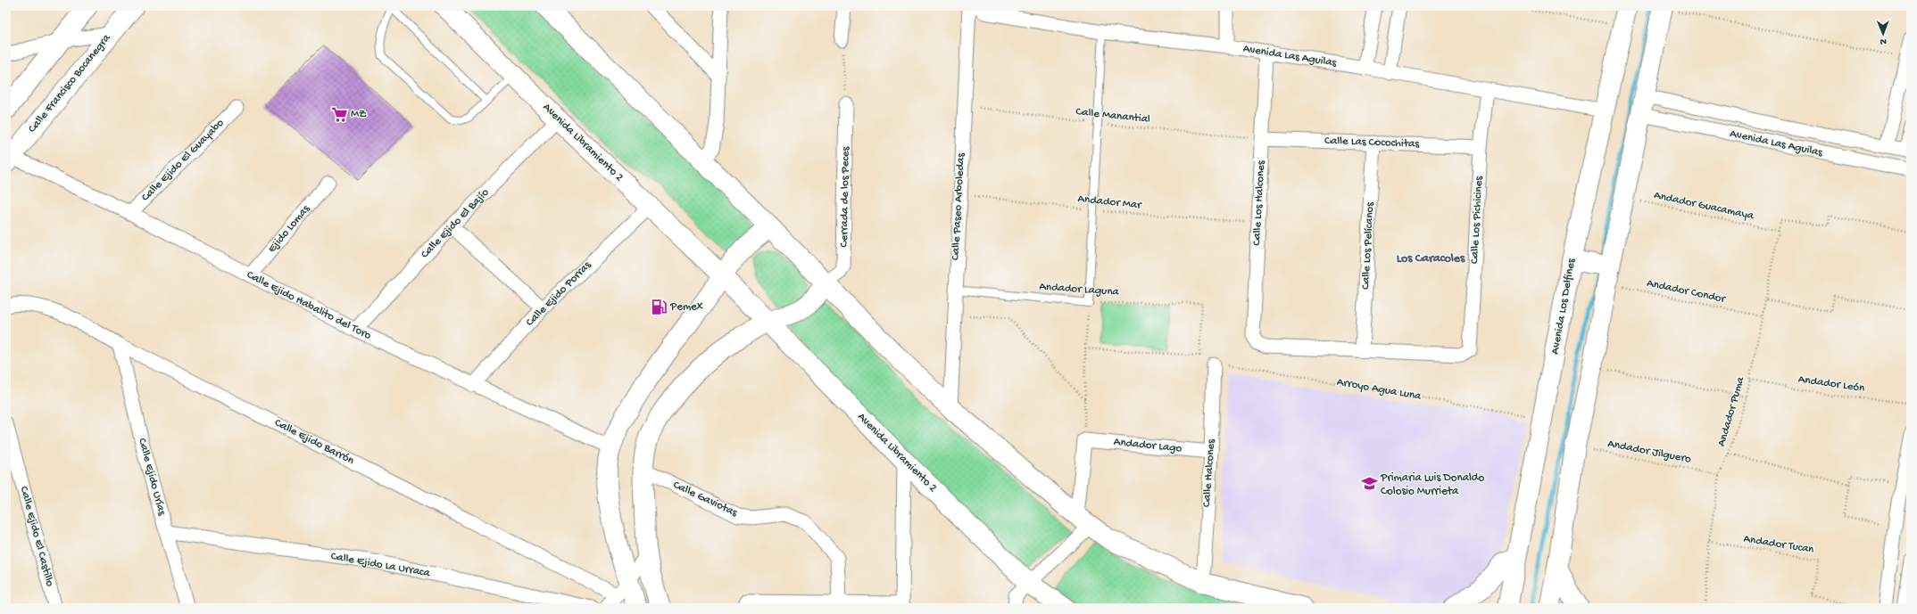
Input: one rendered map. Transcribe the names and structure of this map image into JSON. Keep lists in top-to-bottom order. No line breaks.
{"streets":{"street":["Avenida Las Aguilas","Calle Francisco Bocanegra","Avenida Libramiento 2","Calle Las Cocochitas","Calle Ejido El Guayabo","Cerrada de los Peces","Calle Los Halcones","Calle Paseo Arboledas","Calle Los Pichicines","Calle Ejido El Bajío","Ejido Lomas","Calle Los Pelícanos","Calle Ejido Porras","Calle Ejido Habalito del Toro","Avenida Los Delfines","Calle Ejido Barrón","Andador Lago","Calle Halcones","Calle Ejido Urías","Calle Gaviotas","Calle Ejido El Castillo","Calle Ejido La Urraca"],"lane":["Andador Laguna"],"path":["Calle Manantial","Andador Mar","Andador Guacamaya","Andador Condor","Andador León","Arroyo Agua Luna","Andador Puma","Andador Jilguero","Andador Tucan"]},"crossings":[["Avenida Las Aguilas","Calle Los Halcones"],["Avenida Las Aguilas","Calle Los Pichicines"],["Avenida Las Aguilas","Avenida Los Delfines"],["Calle Francisco Bocanegra","Calle Ejido Habalito del Toro"],["Calle Manantial","Calle Las Cocochitas"],["Calle Manantial","Calle Los Halcones"],["Calle Manantial","Calle Paseo Arboledas"],["Avenida Libramiento 2","Calle Ejido El Bajío"],["Avenida Libramiento 2","Calle Ejido Porras"],["Calle Las Cocochitas","Calle Los Halcones"],["Calle Las Cocochitas","Calle Los Pichicines"],["Calle Las Cocochitas","Calle Los Pelícanos"],["Calle Ejido El Guayabo","Calle Ejido Habalito del Toro"],["Andador Mar","Calle Los Halcones"],["Andador Mar","Calle Paseo Arboledas"],["Calle Los Halcones","Calle Los Pichicines"],["Calle Los Halcones","Calle Los Pelícanos"],["Andador Guacamaya","Andador Puma"],["Calle Paseo Arboledas","Andador Laguna"],["Calle Los Pichicines","Calle Los Pelícanos"],["Calle Ejido El Bajío","Calle Ejido Habalito del Toro"],["Ejido Lomas","Calle Ejido Habalito del Toro"],["Andador Condor","Andador Puma"],["Calle Ejido Porras","Calle Ejido Habalito del Toro"],["Avenida Los Delfines","Arroyo Agua Luna"],["Andador León","Andador Puma"],["Arroyo Agua Luna","Calle Halcones"],["Andador Puma","Andador Jilguero"],["Andador Puma","Andador Tucan"],["Calle Ejido Barrón","Calle Ejido Urías"],["Andador Lago","Calle Halcones"],["Calle Ejido Urías","Calle Ejido La Urraca"]],"districts":["Los Caracoles"],"places":{"supermarket":["MZ"],"fuel station":["Pemex"],"school or university":["Primaria Luis Donaldo Colosio Murrieta"]},"north":"bottom"}
